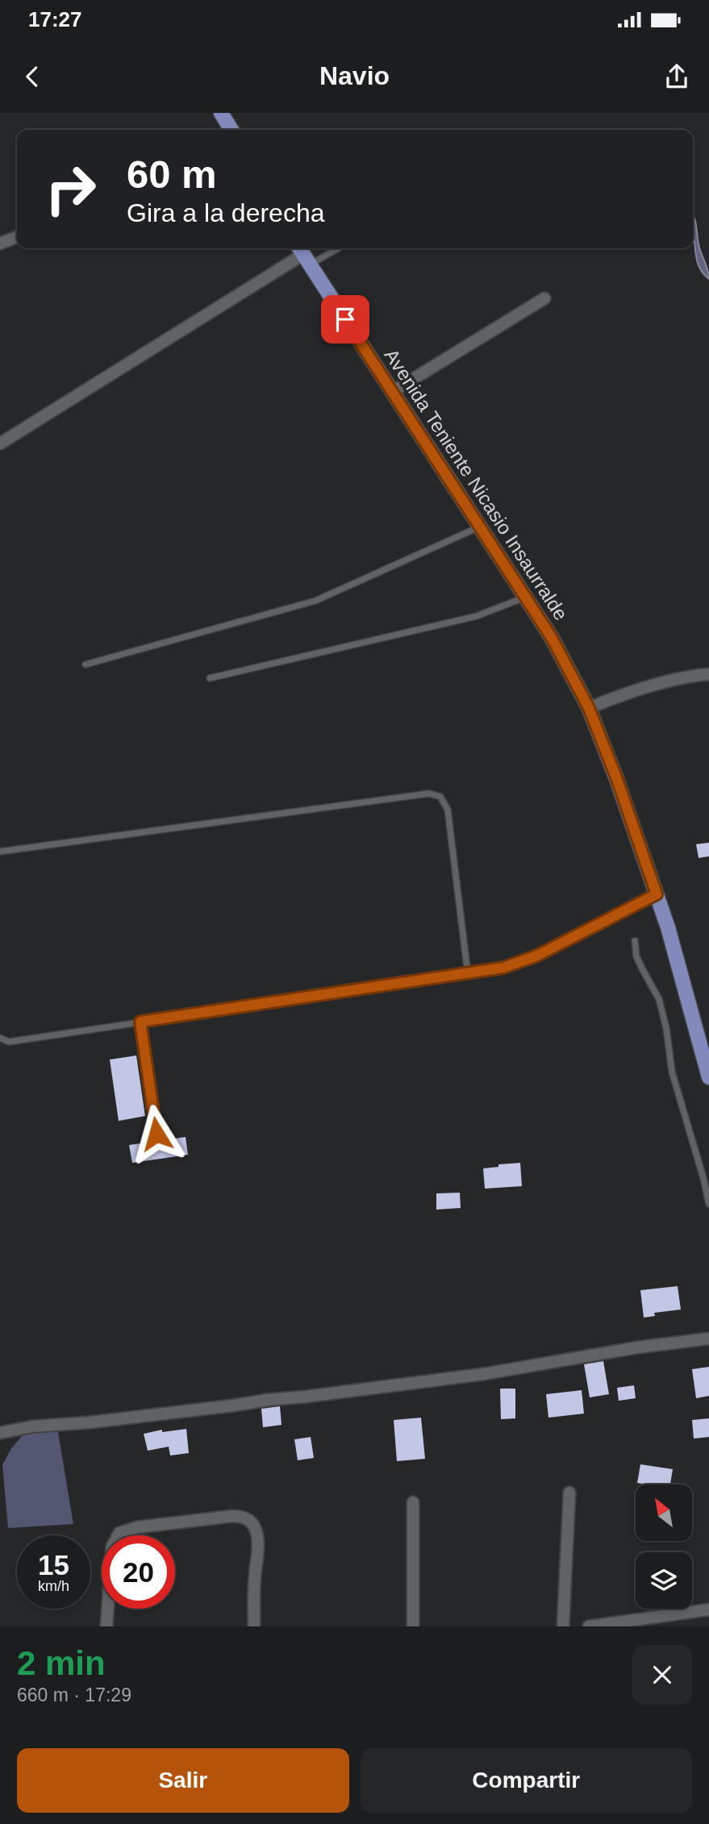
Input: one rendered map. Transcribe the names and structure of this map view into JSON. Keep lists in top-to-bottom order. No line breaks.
{"streets":{"main road":["Avenida Teniente Nicasio Insaurralde"]},"north":"top left","page":{"status":"17:27","header":"Navio","turn":["60 m","Gira a la derecha"],"speed":"15 km/h","limit":"20","heading":["2 min","660 m · 17:29"],"buttons":["Salir","Compartir"]}}
